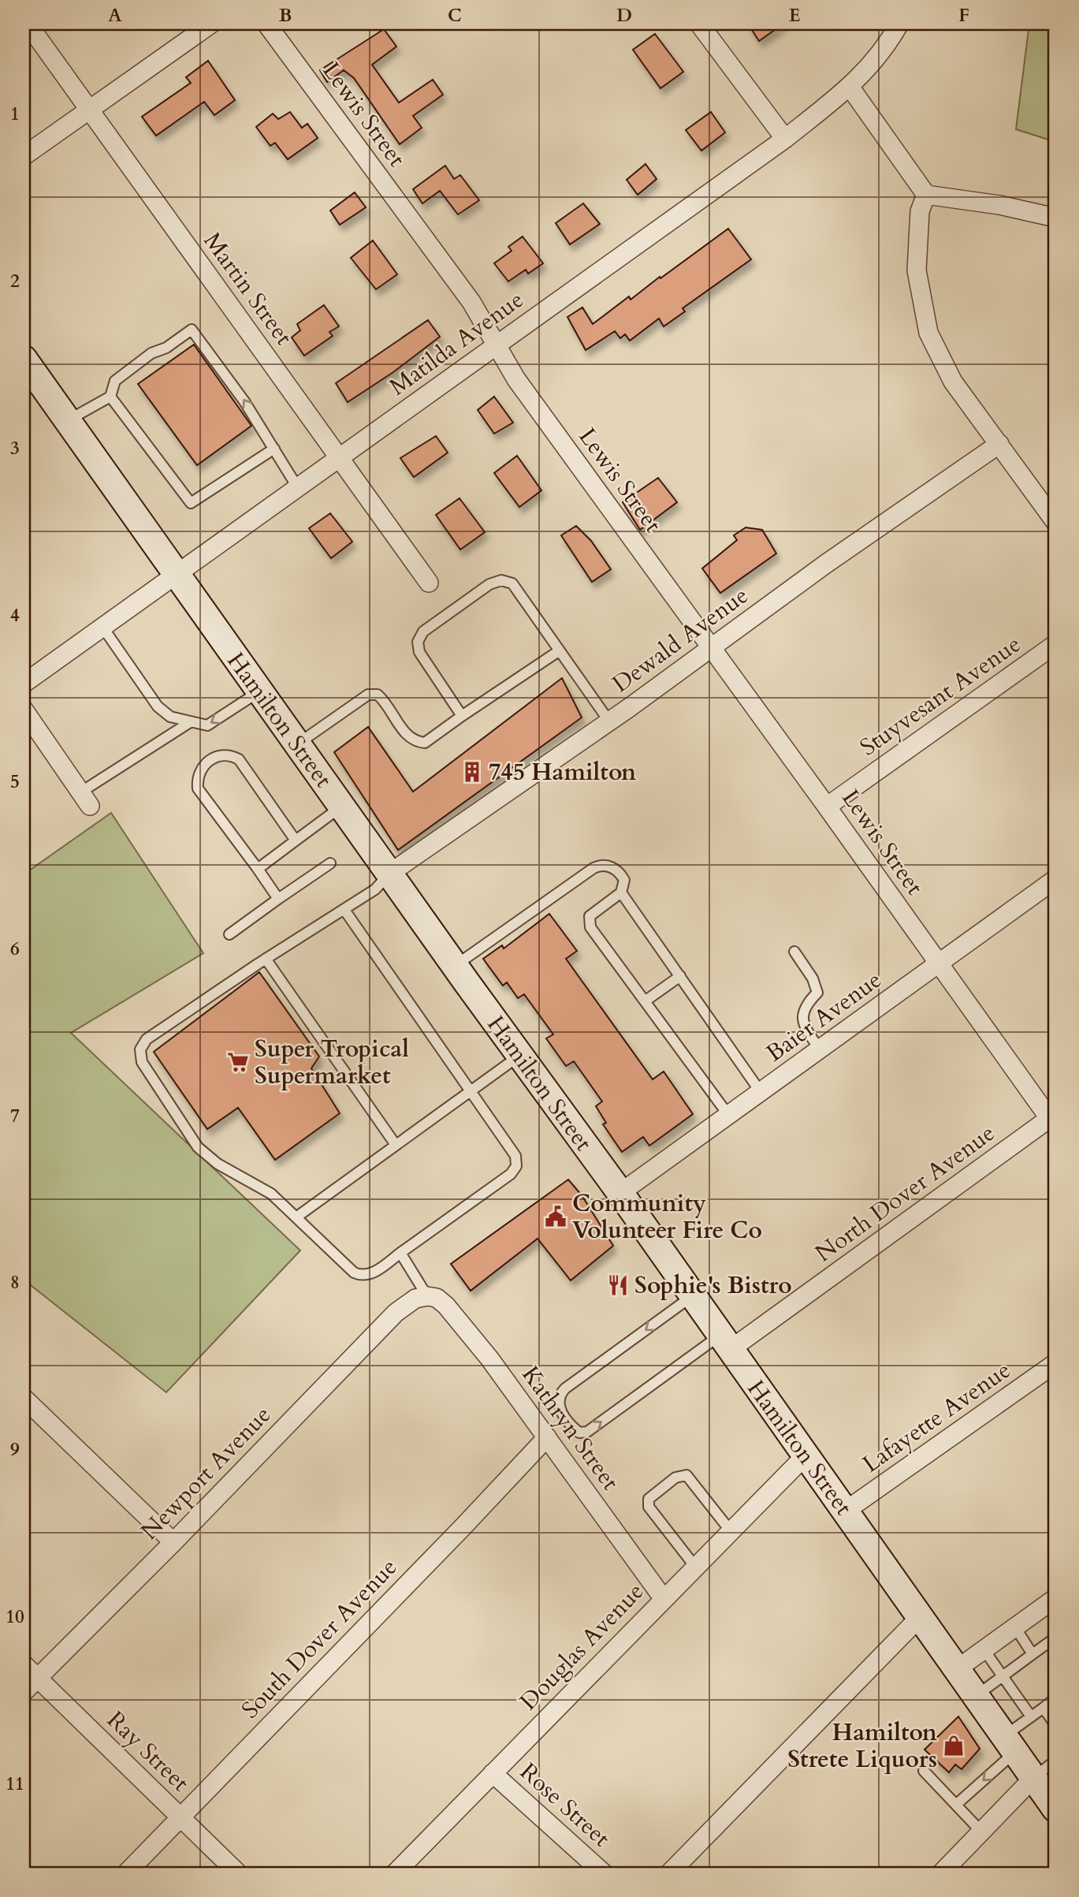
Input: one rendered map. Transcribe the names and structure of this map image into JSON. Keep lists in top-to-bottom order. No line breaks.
{"streets":{"street":["Lewis Street","Martin Street","Matilda Avenue","Dewald Avenue","Stuyvesant Avenue","Hamilton Street","Baier Avenue","North Dover Avenue","Lafayette Avenue","Kathryn Street","Newport Avenue","South Dover Avenue","Douglas Avenue","Ray Street","Rose Street"]},"crossings":[["Lewis Street","Matilda Avenue"],["Lewis Street","Dewald Avenue"],["Lewis Street","Stuyvesant Avenue"],["Lewis Street","Baier Avenue"],["Lewis Street","North Dover Avenue"],["Martin Street","Matilda Avenue"],["Matilda Avenue","Hamilton Street"],["Dewald Avenue","Hamilton Street"],["Hamilton Street","Baier Avenue"],["Hamilton Street","North Dover Avenue"],["Hamilton Street","Lafayette Avenue"],["Hamilton Street","Douglas Avenue"],["Kathryn Street","Newport Avenue"],["Kathryn Street","South Dover Avenue"],["Kathryn Street","Douglas Avenue"],["Newport Avenue","Ray Street"],["South Dover Avenue","Ray Street"],["Douglas Avenue","Rose Street"]],"places":{"building":["745 Hamilton"],"supermarket":["Super Tropical Supermarket"],"public building":["Community Volunteer Fire Co"],"restaurant":["Sophie's Bistro"],"shop":["Hamilton Strete Liquors"]},"grid":{"columns":["A","B","C","D","E","F"],"rows":["1","2","3","4","5","6","7","8","9","10","11"]}}
